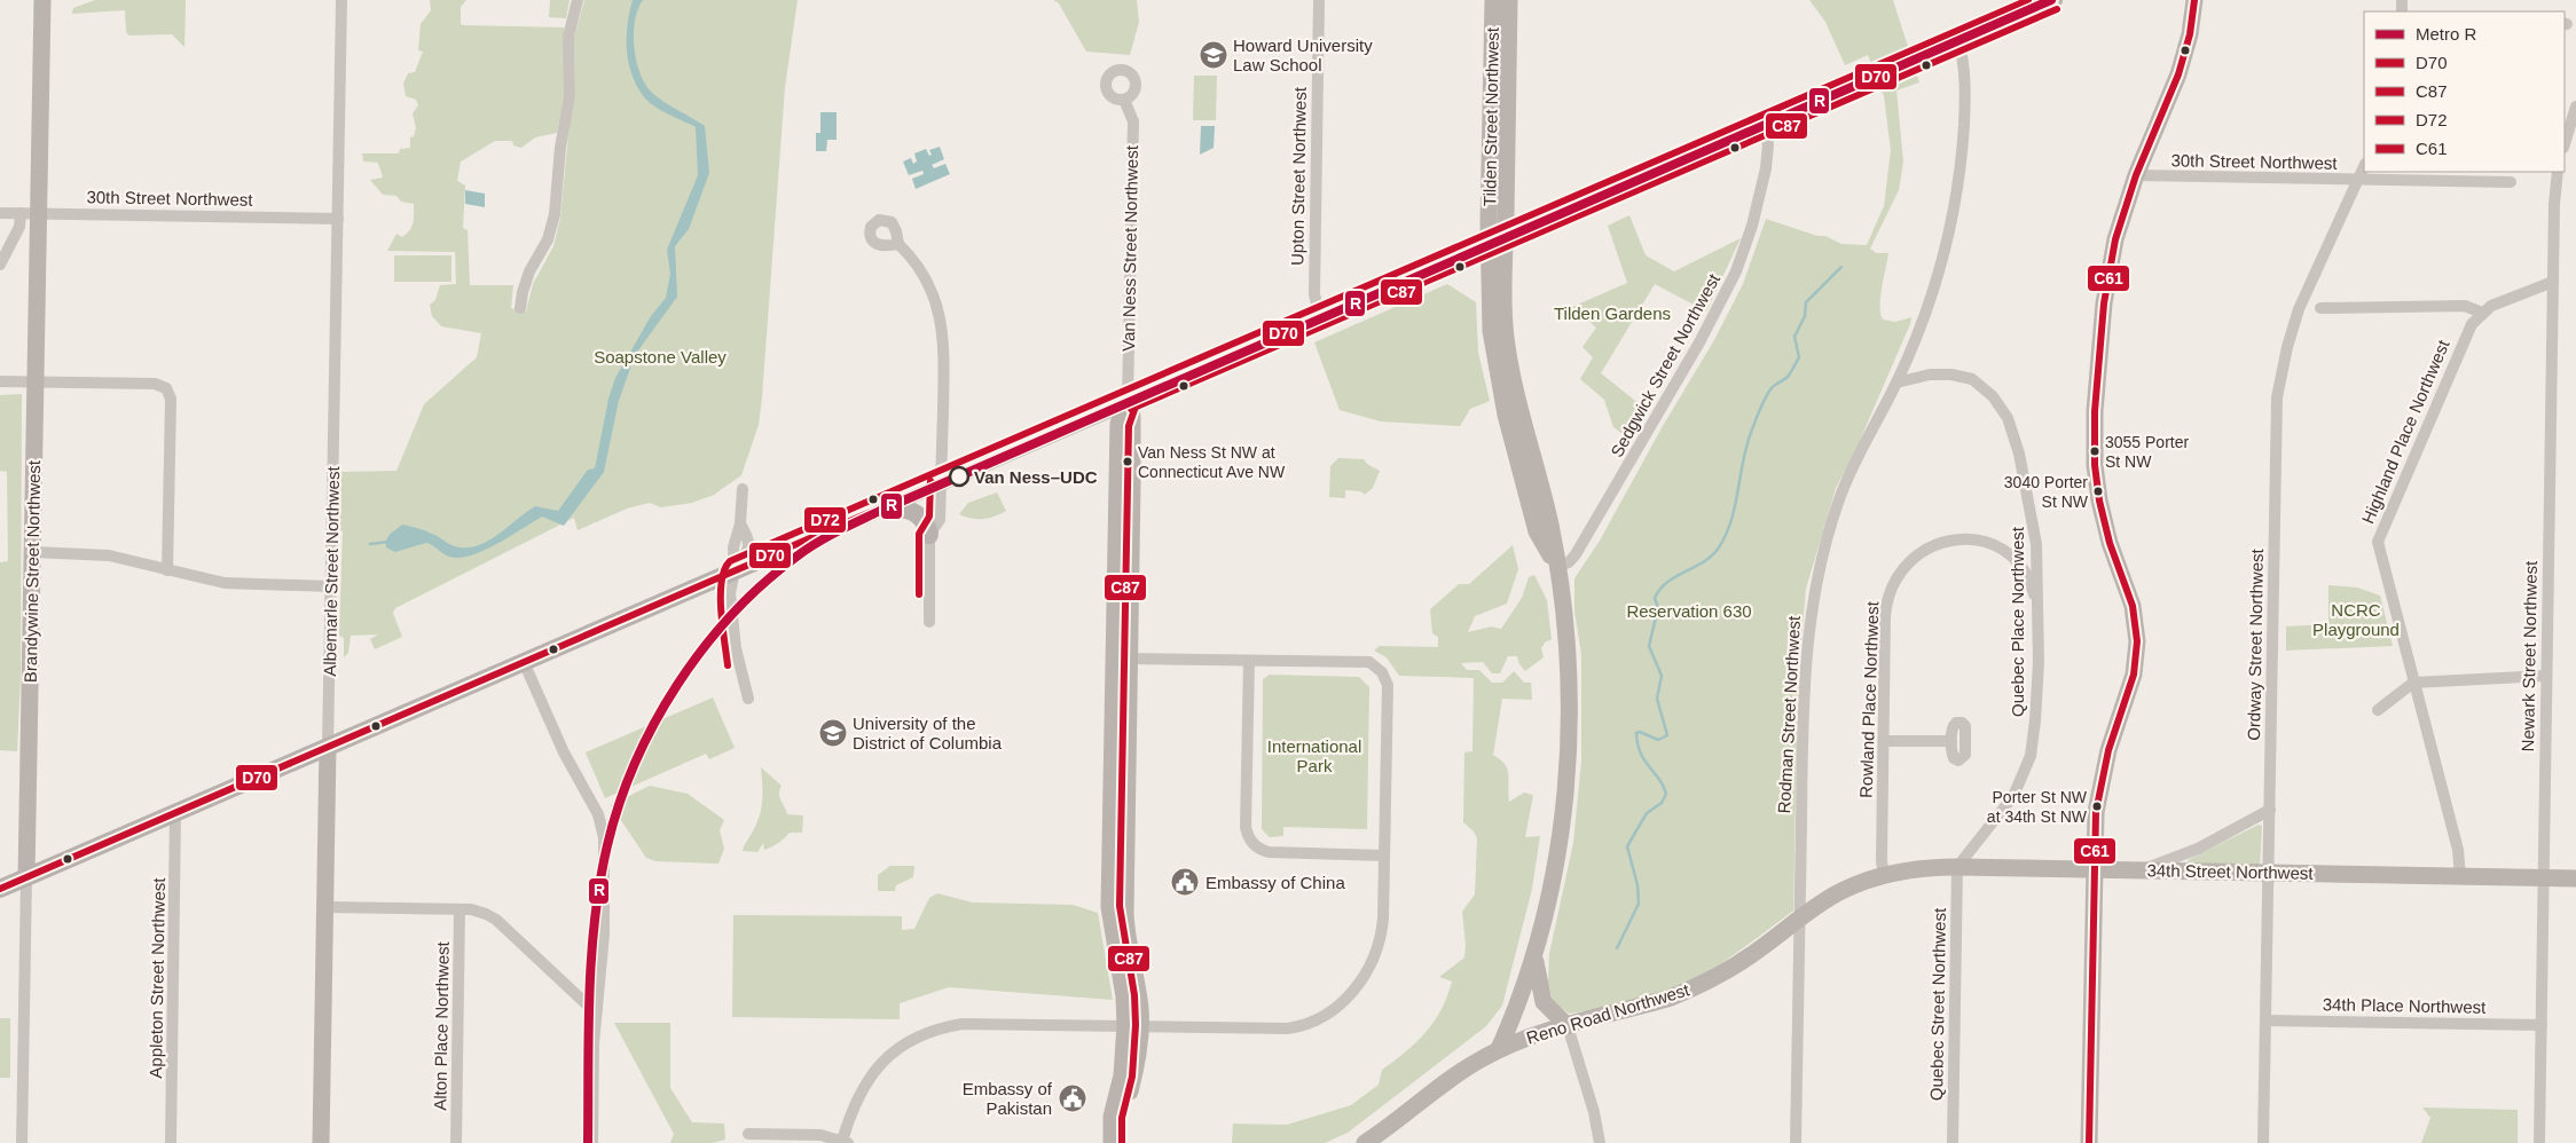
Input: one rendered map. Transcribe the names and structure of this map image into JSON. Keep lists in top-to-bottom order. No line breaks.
{"streets":{"street":["Tilden Street Northwest","30th Street Northwest","Upton Street Northwest","Van Ness Street Northwest","Sedgwick Street Northwest","Highland Place Northwest","Brandywine Street Northwest","Albemarle Street Northwest","Quebec Place Northwest","Ordway Street Northwest","Newark Street Northwest","Rowland Place Northwest","Rodman Street Northwest","34th Street Northwest","Appleton Street Northwest","Quebec Street Northwest","34th Place Northwest","Reno Road Northwest","Alton Place Northwest"]},"crossings":[["Tilden Street Northwest","Sedgwick Street Northwest"],["Tilden Street Northwest","Reno Road Northwest"],["30th Street Northwest","Brandywine Street Northwest"],["30th Street Northwest","Albemarle Street Northwest"],["30th Street Northwest","Ordway Street Northwest"],["Highland Place Northwest","Newark Street Northwest"],["Highland Place Northwest","34th Street Northwest"],["Quebec Place Northwest","Rowland Place Northwest"],["Quebec Place Northwest","Rodman Street Northwest"],["Quebec Place Northwest","34th Street Northwest"],["Quebec Place Northwest","Quebec Street Northwest"],["Ordway Street Northwest","34th Street Northwest"],["Ordway Street Northwest","34th Place Northwest"],["Newark Street Northwest","34th Street Northwest"],["Newark Street Northwest","34th Place Northwest"],["Rowland Place Northwest","34th Street Northwest"],["Rowland Place Northwest","Reno Road Northwest"],["Rodman Street Northwest","Reno Road Northwest"],["34th Street Northwest","Quebec Street Northwest"],["34th Street Northwest","Reno Road Northwest"]],"parks":["Tilden Gardens","Soapstone Valley","NCRC Playground","Reservation 630","International Park"],"places":{"school or university":["Howard University Law School","University of the District of Columbia"],"other":["3055 Porter St NW","Van Ness St NW at Connecticut Ave NW","Van Ness–UDC","3040 Porter St NW","Porter St NW at 34th St NW"],"public building":["Embassy of China","Embassy of Pakistan"]},"lines":["metro line R","transit line D70","transit line D72","transit line C61","transit line C87"],"legend":["Metro R","D70","C87","D72","C61"]}
